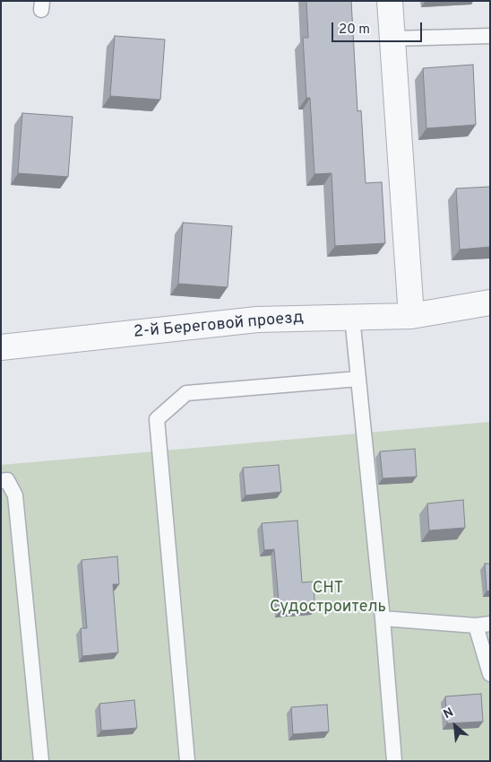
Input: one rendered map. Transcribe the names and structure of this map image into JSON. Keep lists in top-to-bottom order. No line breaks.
{"streets":{"street":["2-й Береговой проезд"]},"parks":["СНТ Судостроитель"],"scale_bar":"20 m","north":"top left"}
